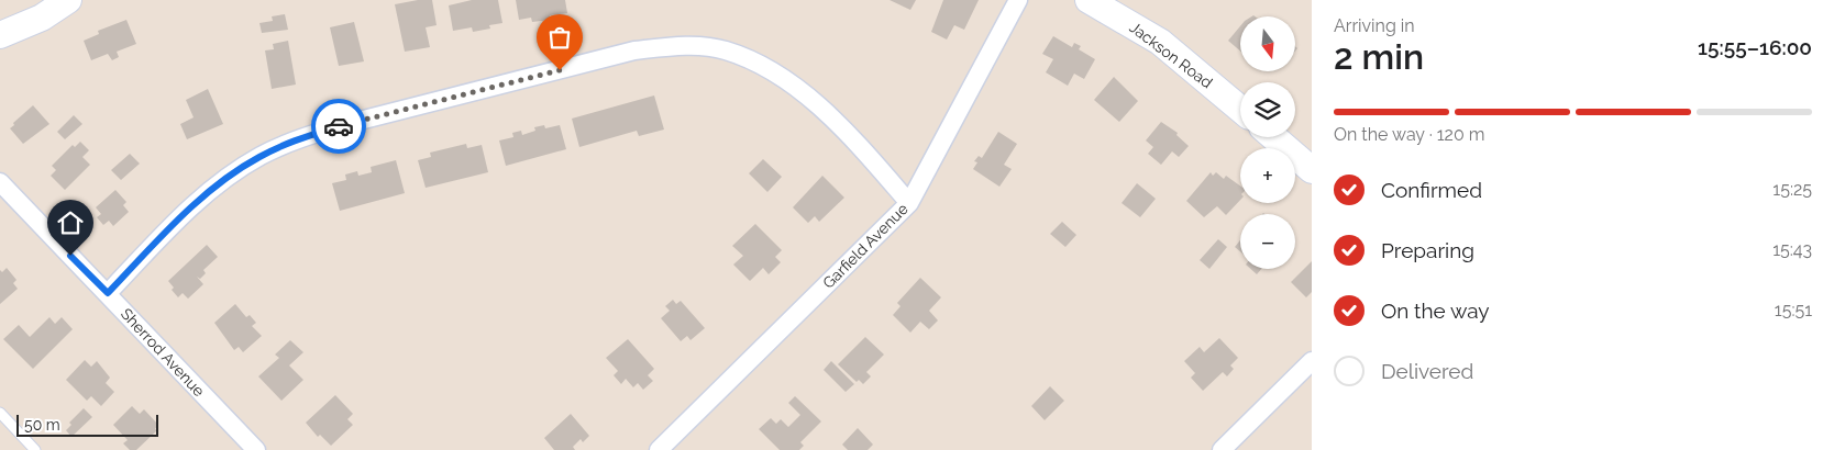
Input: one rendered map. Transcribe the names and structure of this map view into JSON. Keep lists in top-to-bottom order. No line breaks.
{"streets":{"main road":["Jackson Road"],"street":["Garfield Avenue","Sherrod Avenue"]},"scale_bar":"50 m","north":"bottom","page":{"heading":["2 min","Arriving in","15:55–16:00"],"map_buttons":["+","−"],"bar":"On the way · 120 m","list":[["Confirmed","15:25"],["Preparing","15:43"],["On the way","15:51"],"Delivered"],"scale":"50 m"}}
